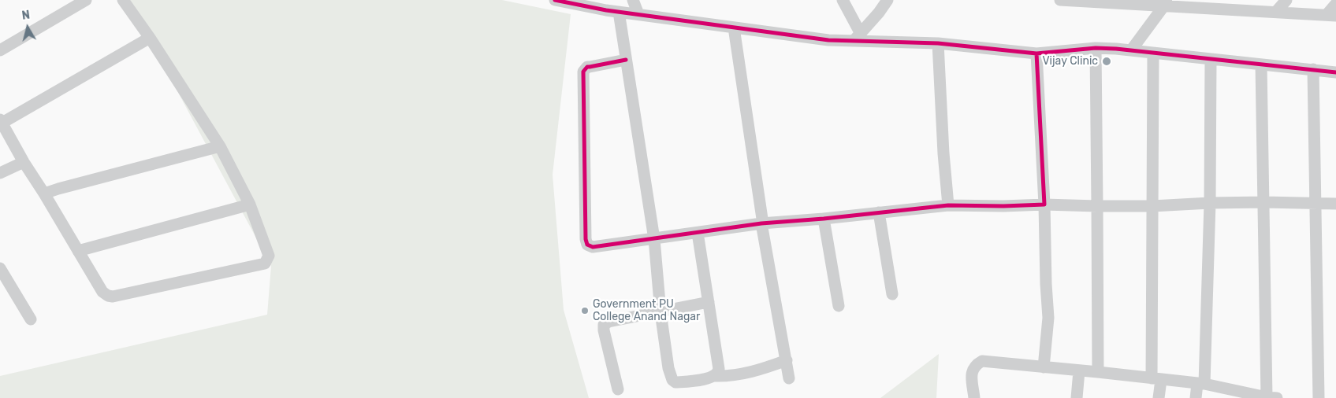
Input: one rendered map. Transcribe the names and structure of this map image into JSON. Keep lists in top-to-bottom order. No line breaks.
{"places":["Vijay Clinic","Government PU College Anand Nagar"],"north":"top"}
